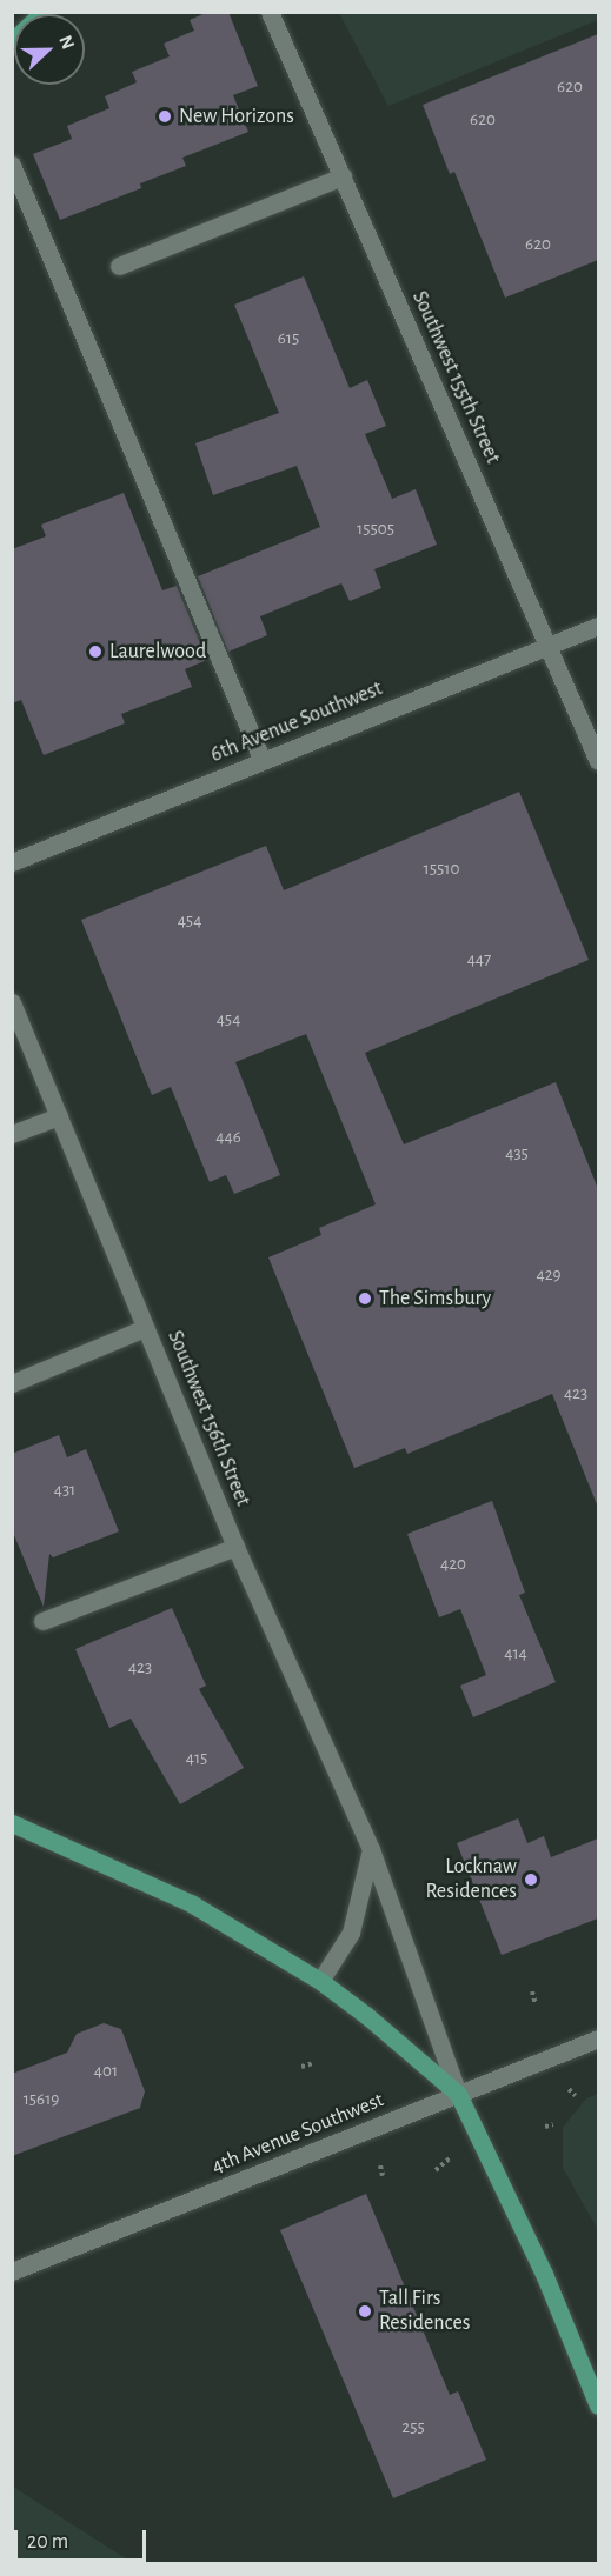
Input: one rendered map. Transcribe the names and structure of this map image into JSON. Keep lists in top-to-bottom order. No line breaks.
{"streets":{"street":["Southwest 155th Street","6th Avenue Southwest","Southwest 156th Street","4th Avenue Southwest"]},"crossings":[["Southwest 155th Street","6th Avenue Southwest"],["Southwest 156th Street","4th Avenue Southwest"]],"places":["New Horizons","Laurelwood","The Simsbury","Locknaw Residences","Tall Firs Residences"],"house_numbers":["620","620","620","615","15505","15510","454","447","454","446","435","429","423","431","420","414","423","415","401","15619","255"],"scale_bar":"20 m","north":"right"}
